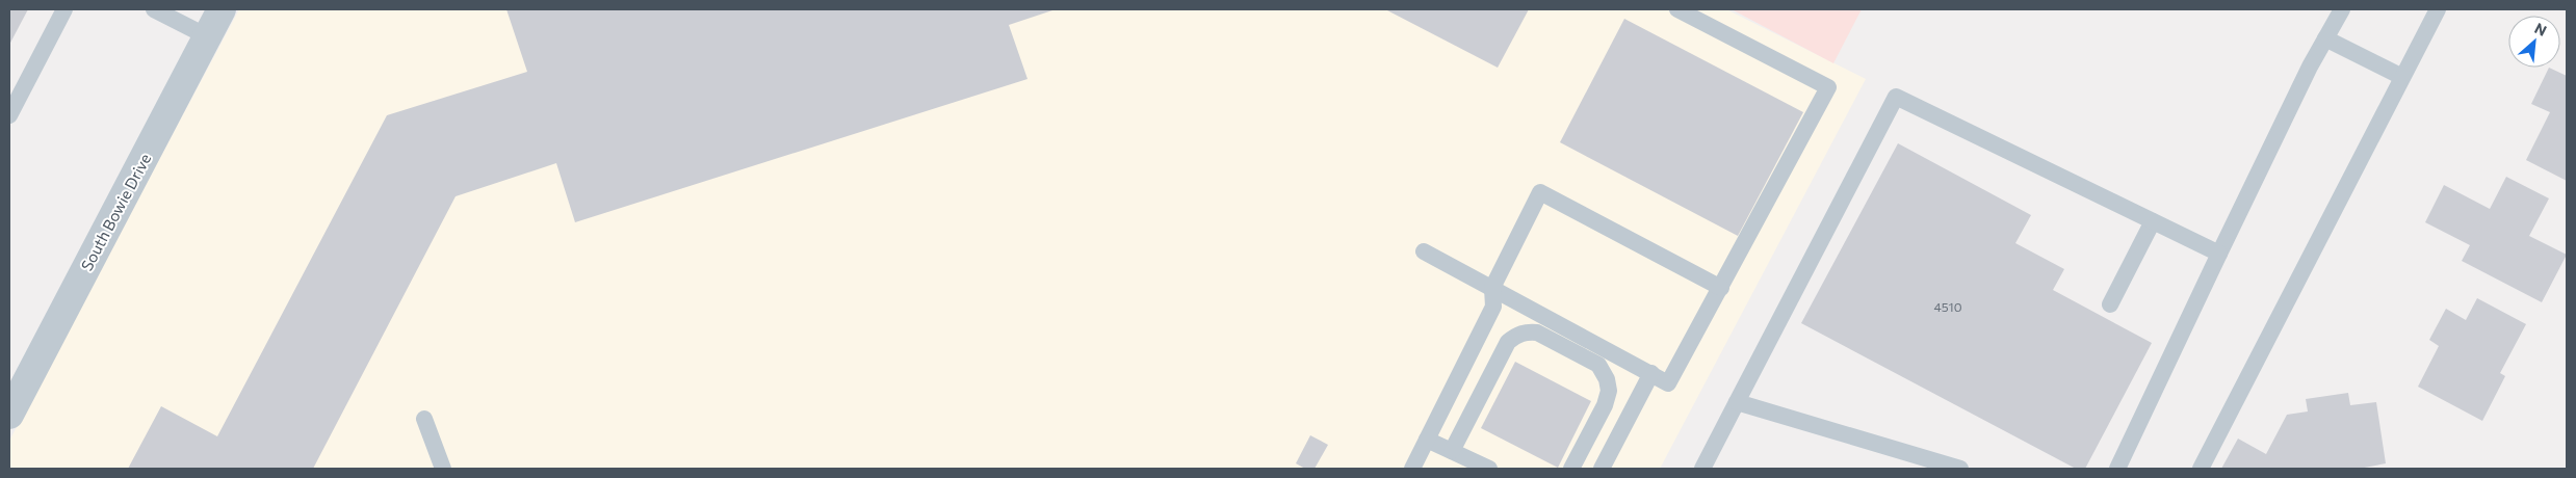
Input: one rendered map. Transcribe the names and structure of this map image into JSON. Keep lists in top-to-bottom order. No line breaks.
{"streets":{"street":["South Bowie Drive"]},"house_numbers":["4510"],"north":"top right"}
